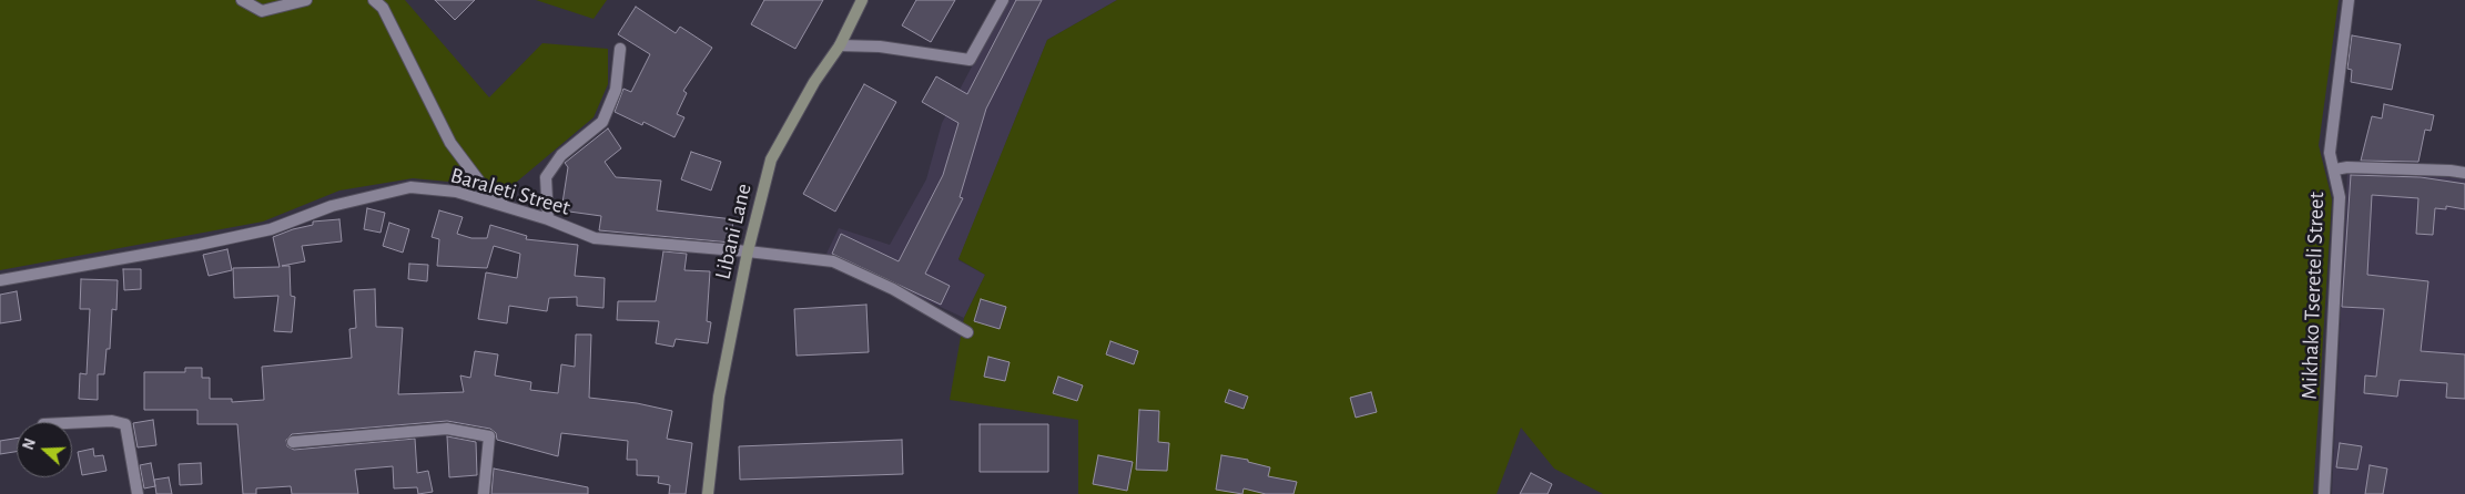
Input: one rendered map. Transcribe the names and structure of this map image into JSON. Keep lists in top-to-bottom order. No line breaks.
{"streets":{"street":["Baraleti Street","Libani Lane","Mikhako Tsereteli Street"]},"crossings":[["Baraleti Street","Libani Lane"]],"north":"left"}
